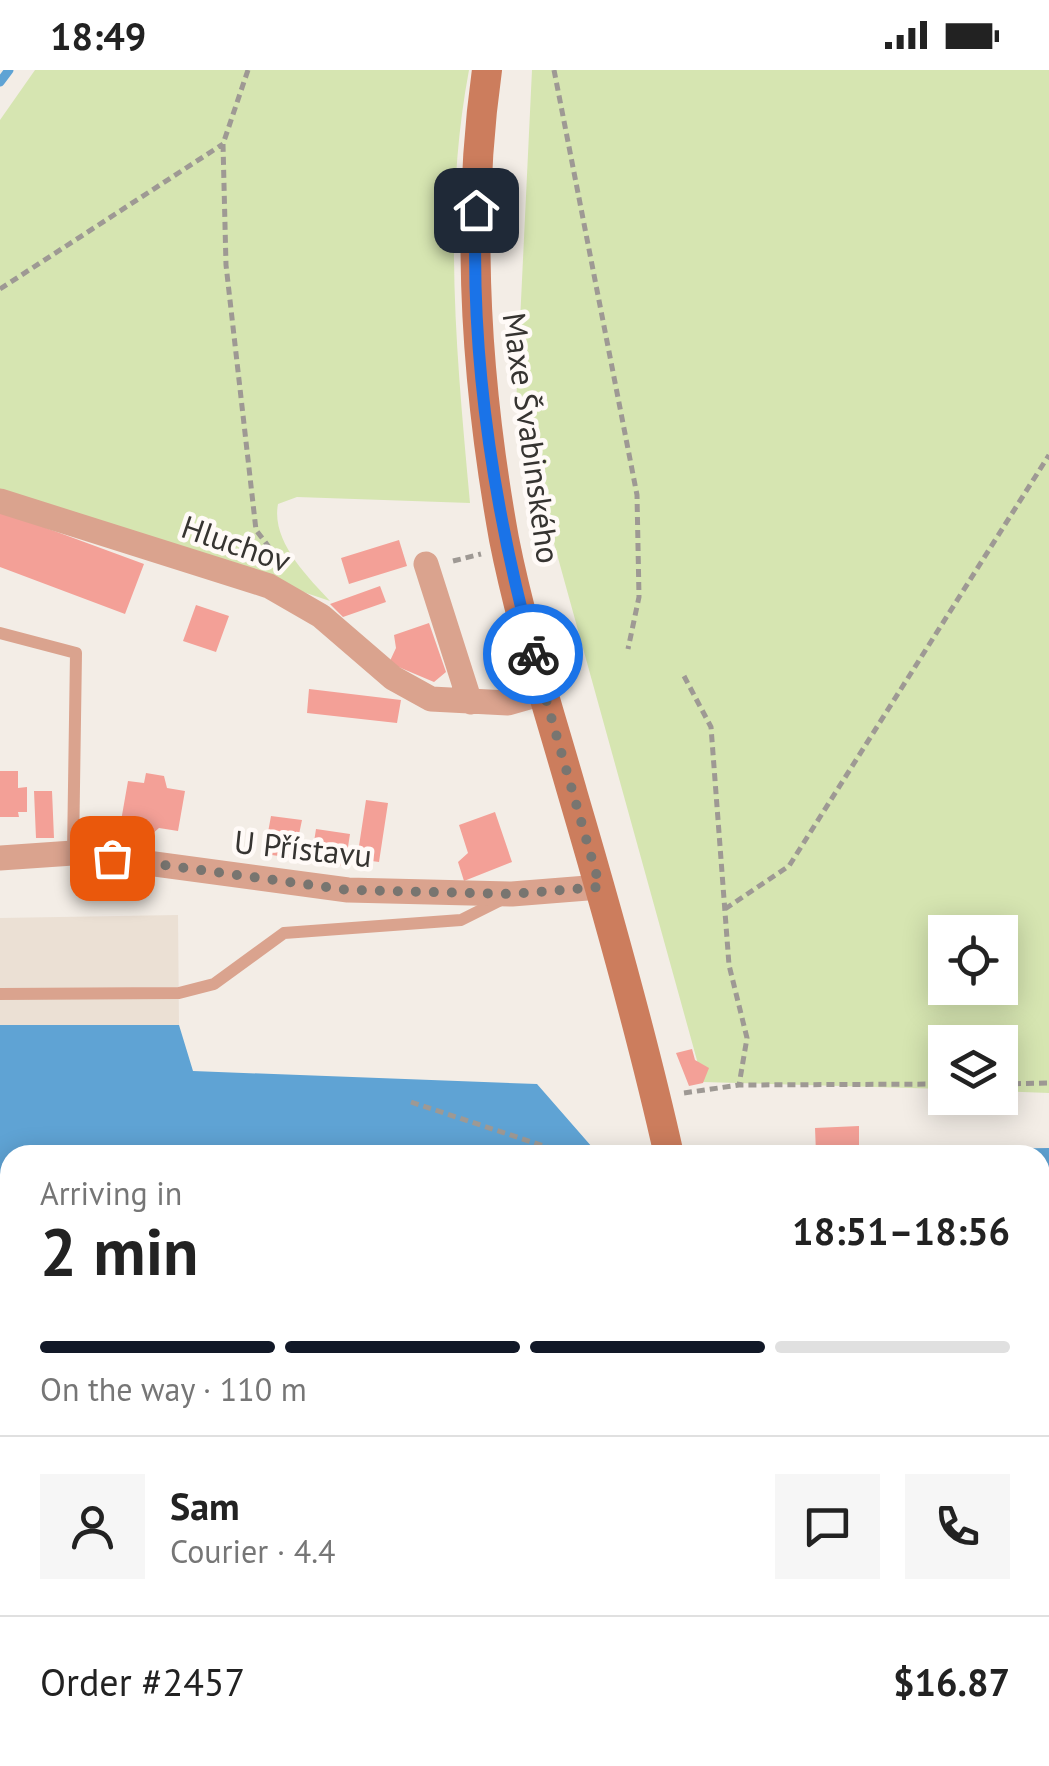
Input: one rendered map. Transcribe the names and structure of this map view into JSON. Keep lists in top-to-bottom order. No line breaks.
{"streets":{"main road":["Maxe Švabinského"],"street":["Hluchov","U Přístavu"]},"crossings":[["Maxe Švabinského","Hluchov"],["Maxe Švabinského","U Přístavu"]],"page":{"status":"18:49","heading":["2 min","Arriving in","18:51–18:56"],"panel":["Sam","Courier · 4.4","Order #2457","$16.87"],"bar":"On the way · 110 m"}}
